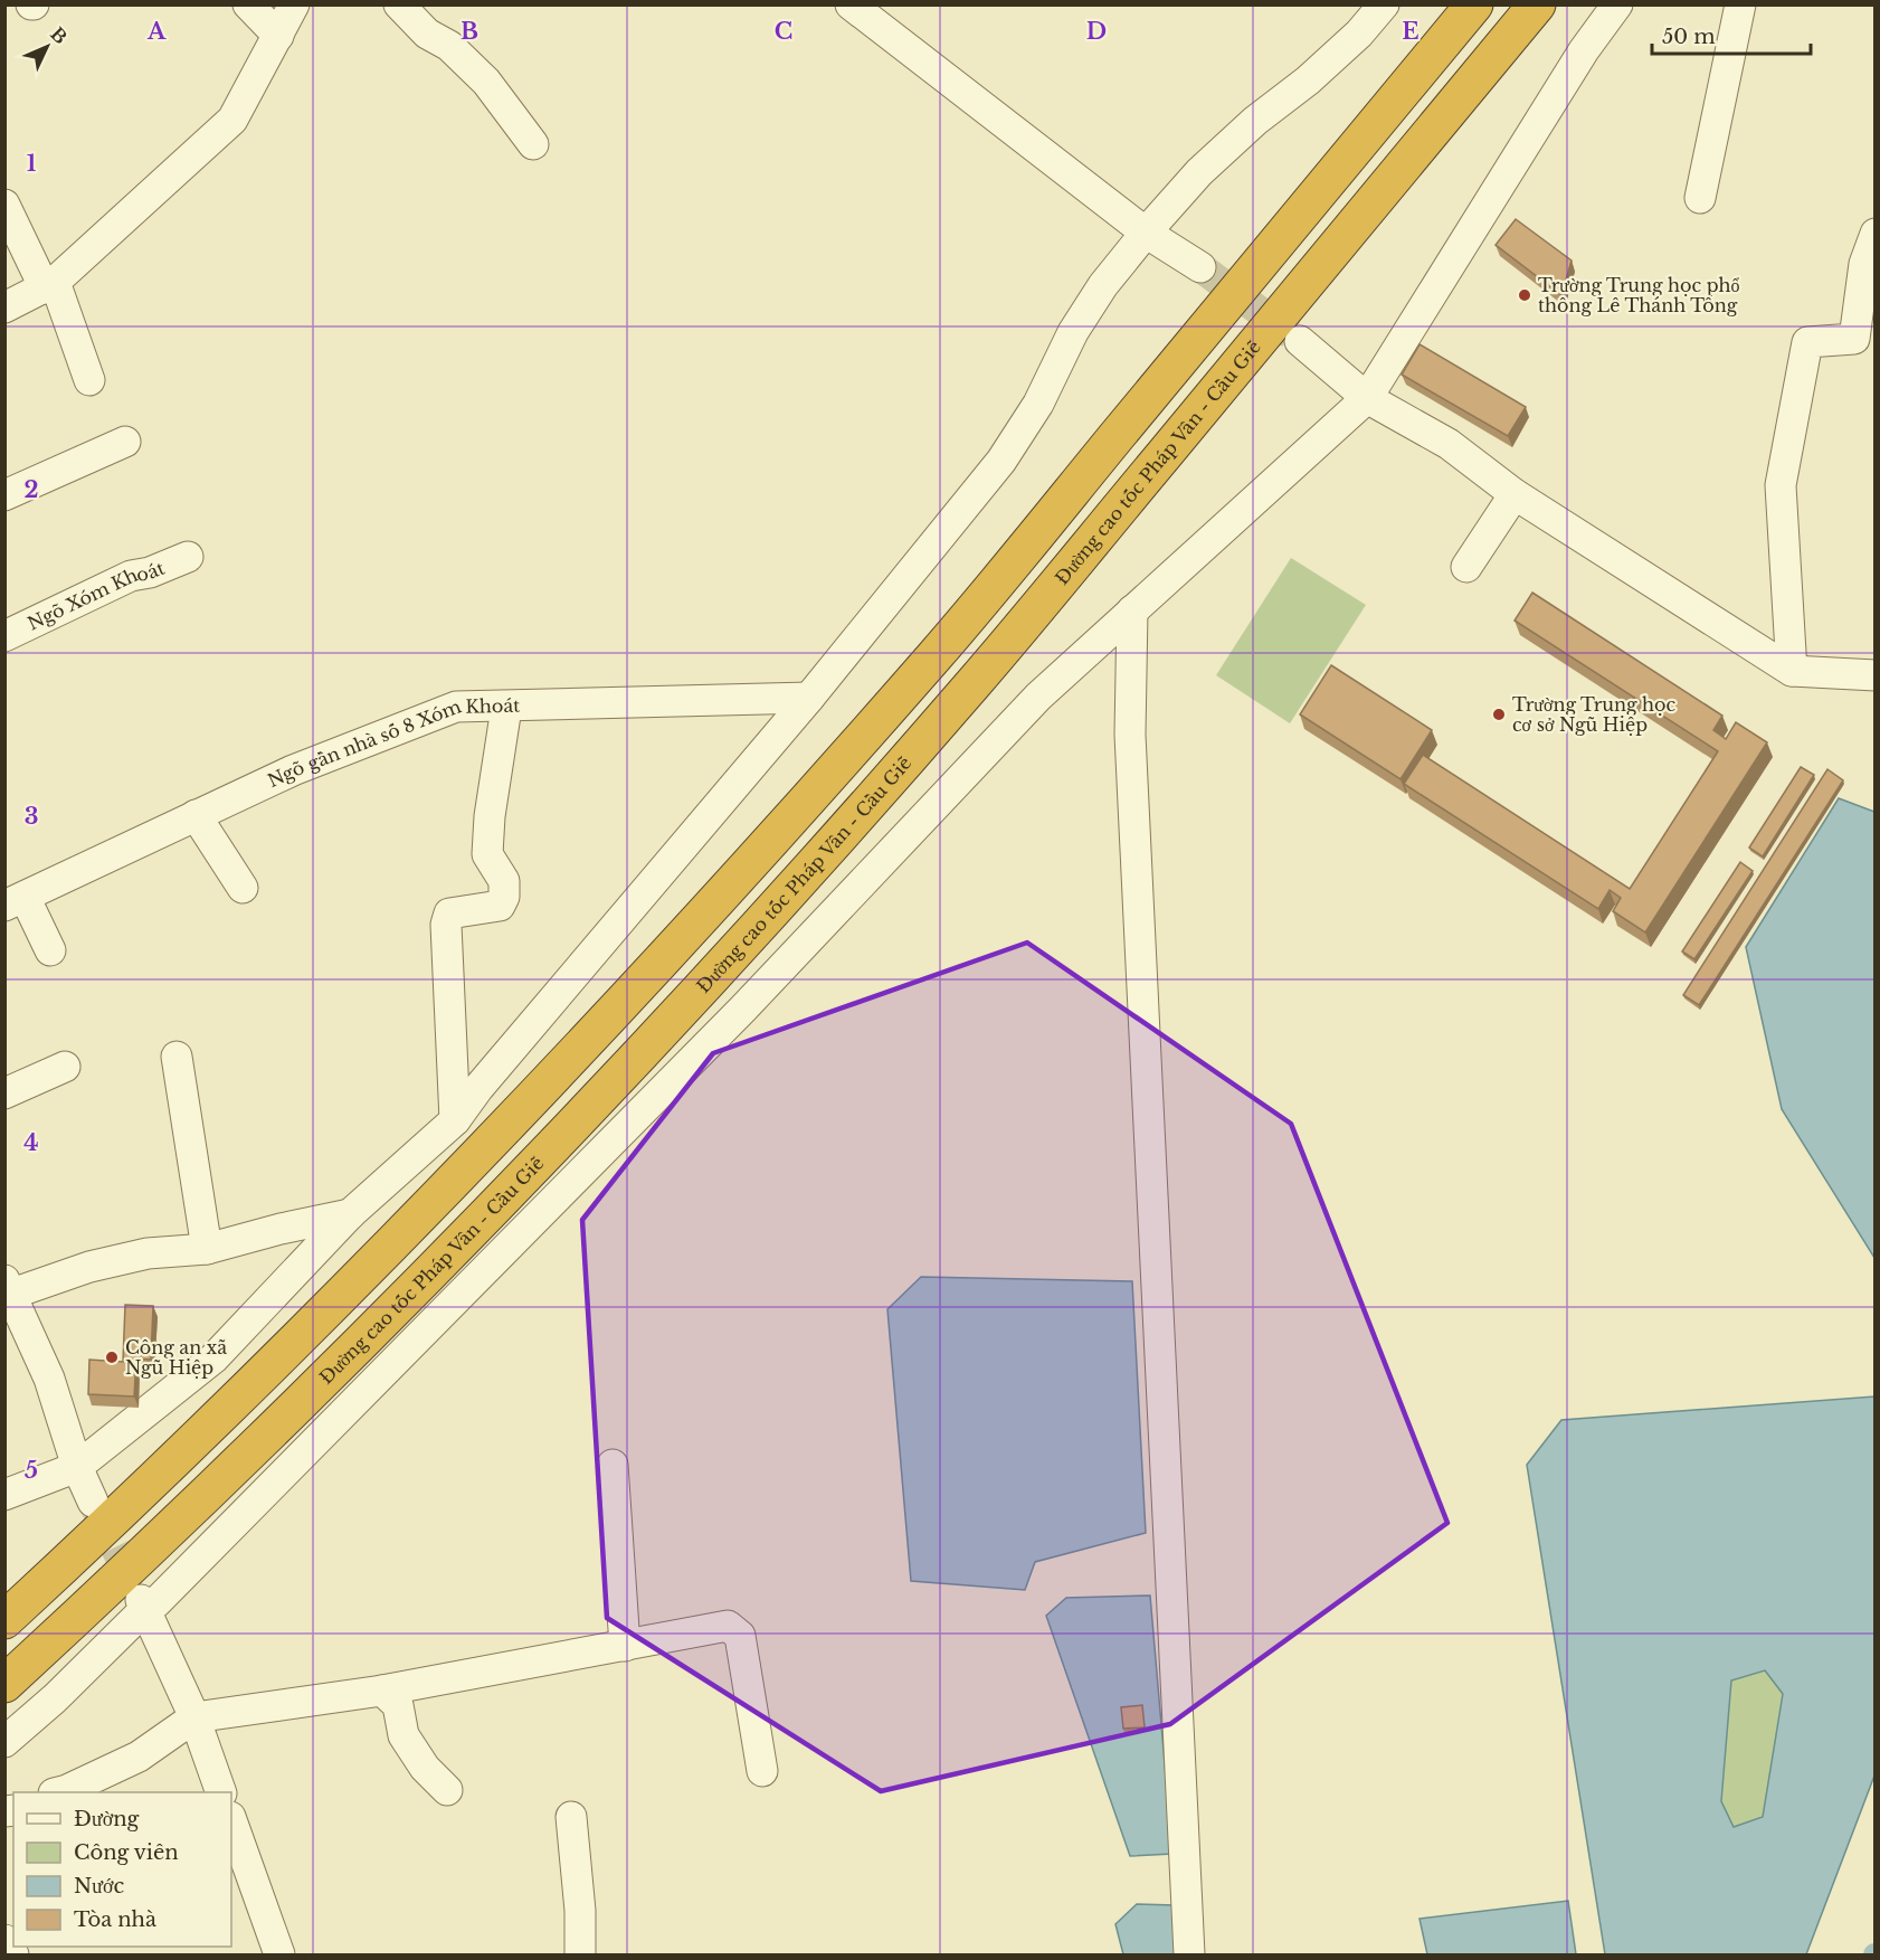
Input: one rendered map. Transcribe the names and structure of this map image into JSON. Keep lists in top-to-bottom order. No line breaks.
{"streets":{"highway":["Đường cao tốc Pháp Vân - Cầu Giẽ"],"street":["Ngõ Xóm Khoát","Ngõ gần nhà số 8 Xóm Khoát"]},"places":["Trường Trung học phổ thông Lê Thánh Tông","Trường Trung học cơ sở Ngũ Hiệp","Công an xã Ngũ Hiệp"],"legend":["Đường","Công viên","Nước","Tòa nhà"],"scale_bar":"50 m","north":"top right","grid":{"columns":["A","B","C","D","E"],"rows":["1","2","3","4","5"]}}
